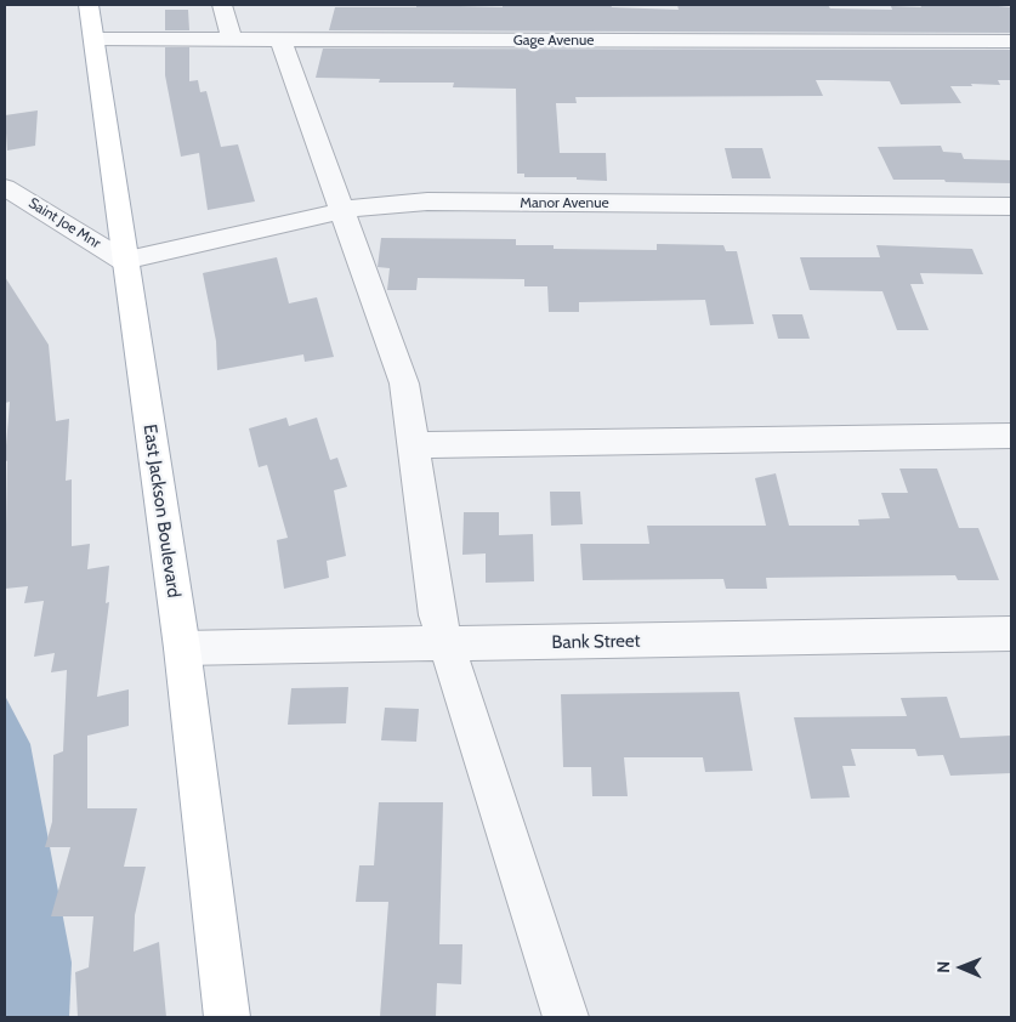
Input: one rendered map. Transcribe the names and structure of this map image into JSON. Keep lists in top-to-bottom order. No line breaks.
{"streets":{"main road":["East Jackson Boulevard"],"street":["Gage Avenue","Manor Avenue","Saint Joe Mnr","Bank Street"]},"crossings":[["Gage Avenue","East Jackson Boulevard"],["Manor Avenue","Saint Joe Mnr"],["Manor Avenue","East Jackson Boulevard"],["Saint Joe Mnr","East Jackson Boulevard"],["East Jackson Boulevard","Bank Street"]],"north":"left"}
